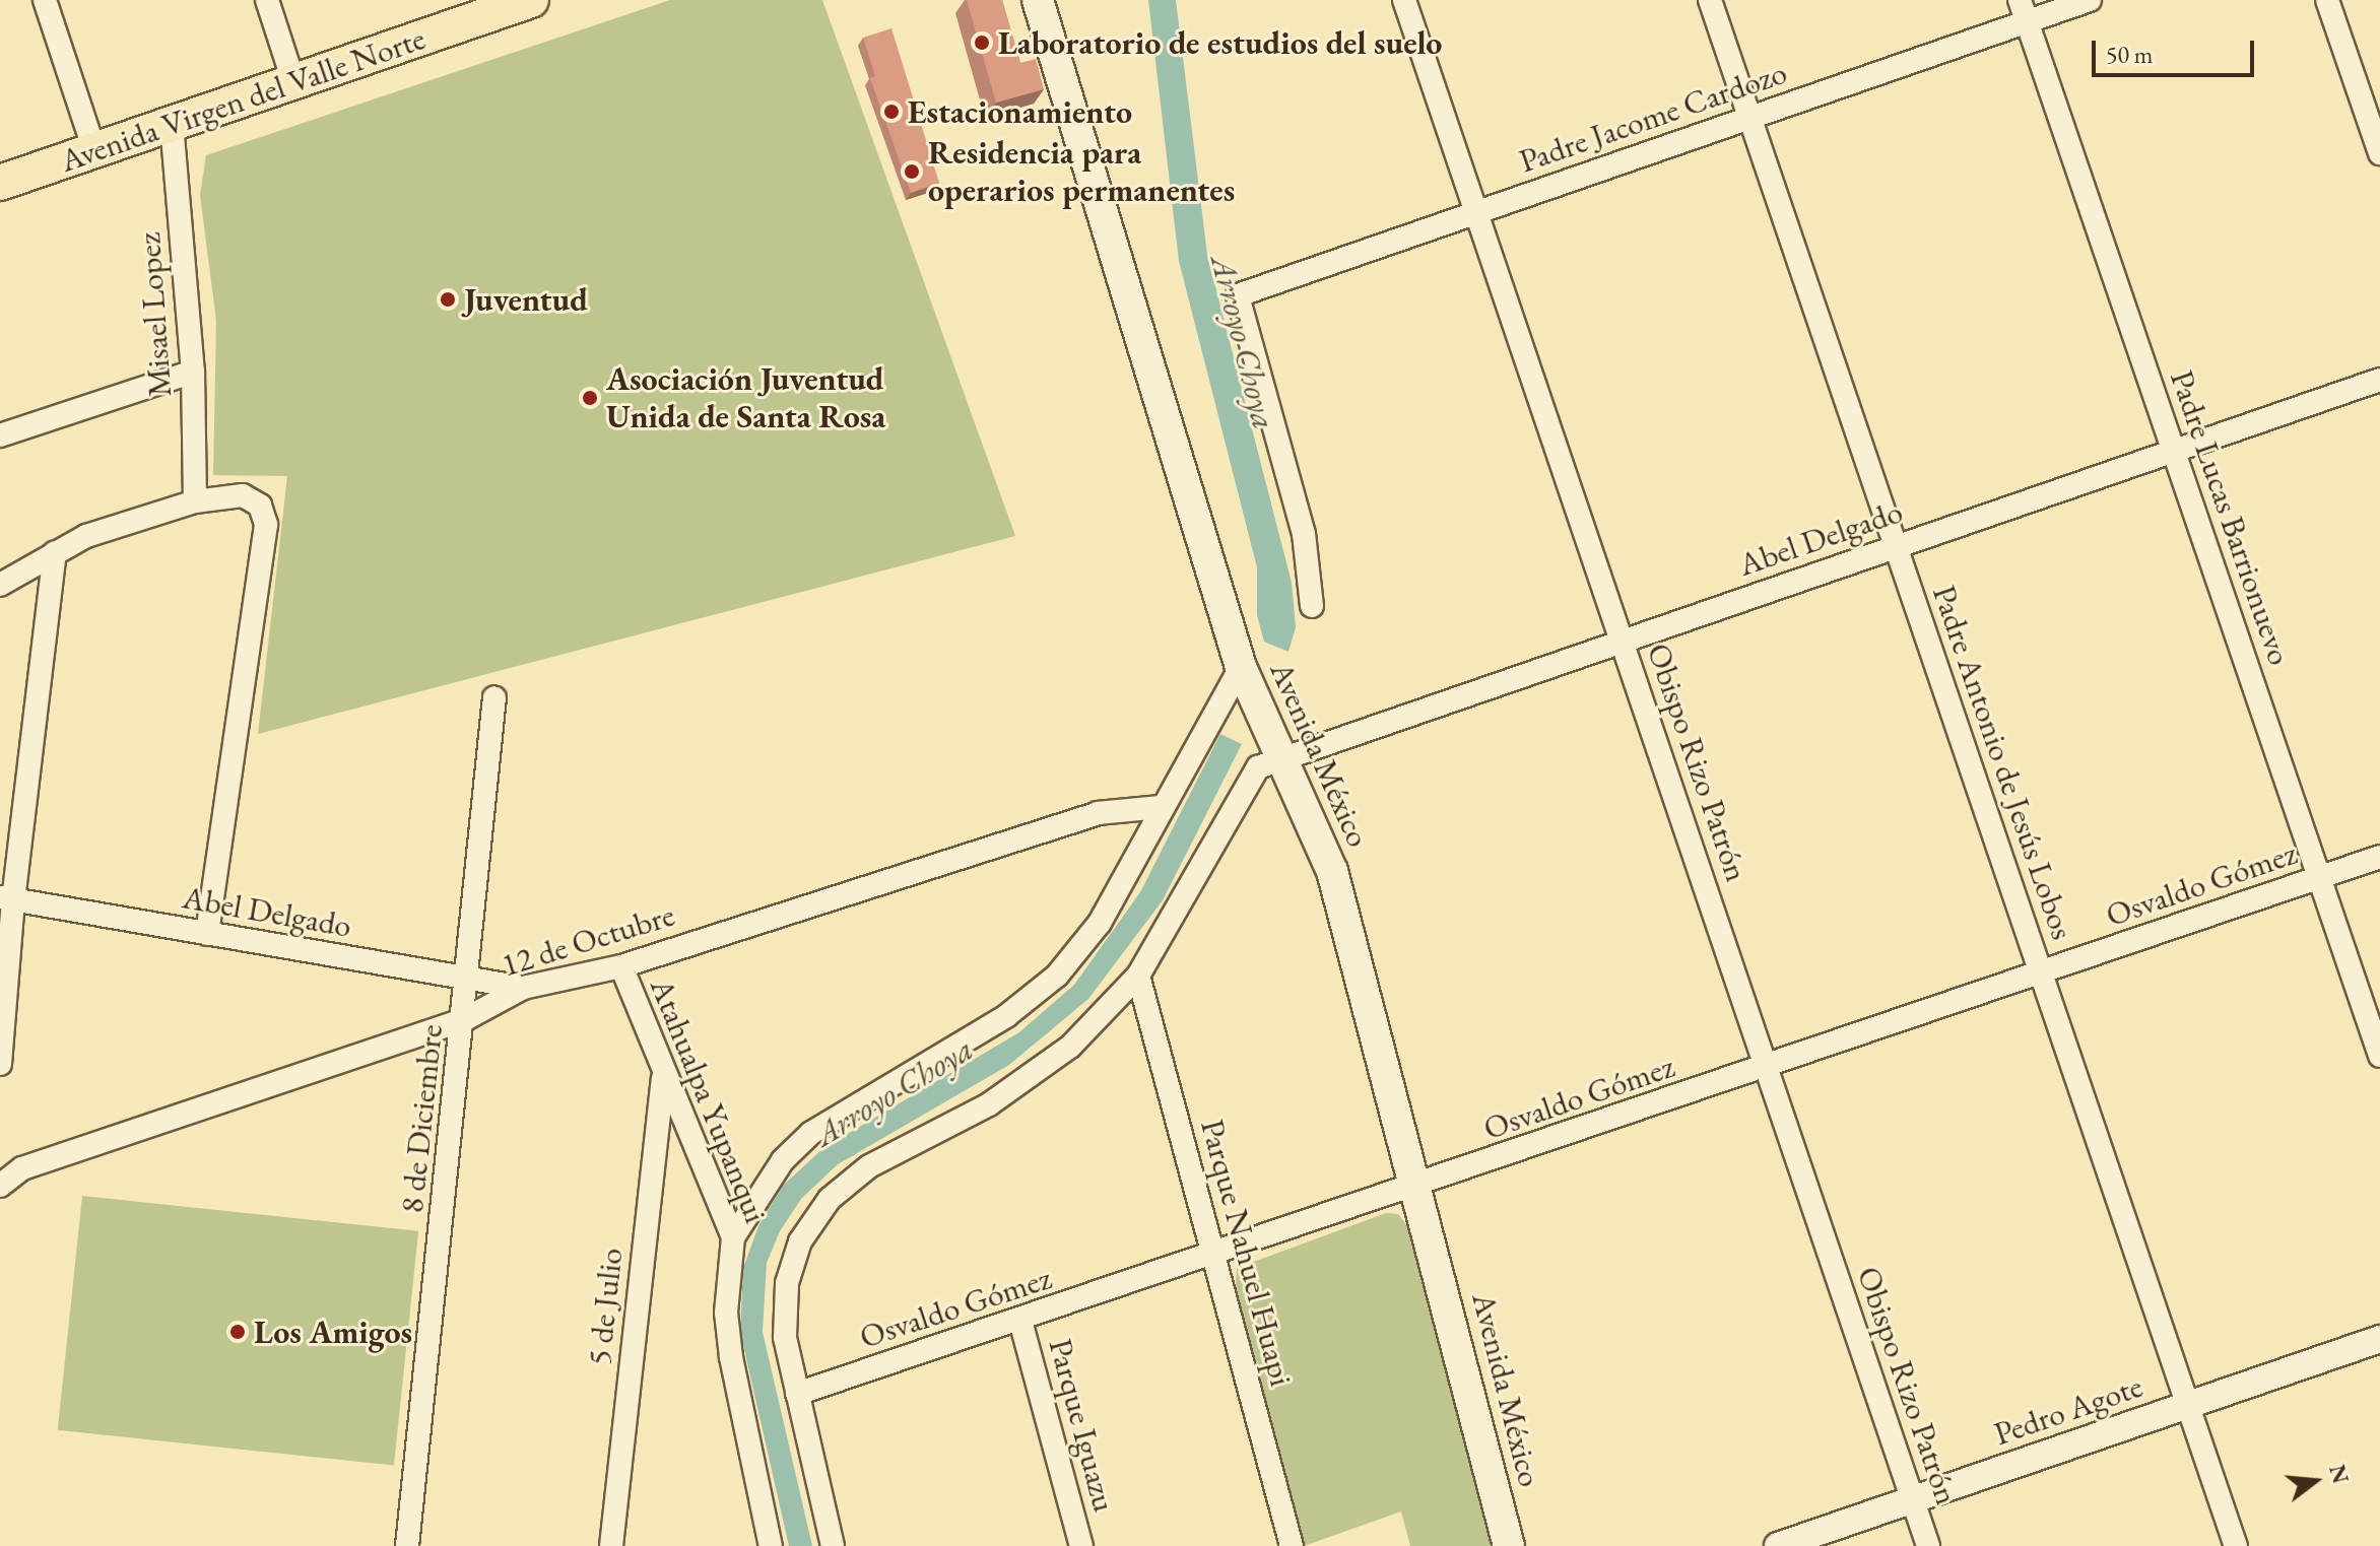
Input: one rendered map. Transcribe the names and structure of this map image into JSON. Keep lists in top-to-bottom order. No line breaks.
{"streets":{"main road":["Avenida Virgen del Valle Norte","Avenida México"],"street":["Padre Jacome Cardozo","Misael Lopez","Padre Lucas Barrionuevo","Abel Delgado","Obispo Rizo Patrón","Padre Antonio de Jesús Lobos","Osvaldo Gómez","12 de Octubre","Atahualpa Yupanqui","8 de Diciembre","Parque Nahuel Huapi","5 de Julio","Pedro Agote","Parque Iguazu"]},"crossings":[["Avenida Virgen del Valle Norte","Misael Lopez"],["Padre Jacome Cardozo","Padre Lucas Barrionuevo"],["Padre Jacome Cardozo","Obispo Rizo Patrón"],["Padre Jacome Cardozo","Padre Antonio de Jesús Lobos"],["Padre Lucas Barrionuevo","Abel Delgado"],["Padre Lucas Barrionuevo","Osvaldo Gómez"],["Abel Delgado","Avenida México"],["Abel Delgado","Obispo Rizo Patrón"],["Abel Delgado","Padre Antonio de Jesús Lobos"],["Abel Delgado","Osvaldo Gómez"],["Abel Delgado","12 de Octubre"],["Abel Delgado","8 de Diciembre"],["Abel Delgado","Parque Nahuel Huapi"],["Avenida México","Osvaldo Gómez"],["Obispo Rizo Patrón","Osvaldo Gómez"],["Obispo Rizo Patrón","Pedro Agote"],["Padre Antonio de Jesús Lobos","Osvaldo Gómez"],["Padre Antonio de Jesús Lobos","Pedro Agote"],["Osvaldo Gómez","Parque Nahuel Huapi"],["Osvaldo Gómez","Parque Iguazu"],["12 de Octubre","Atahualpa Yupanqui"],["12 de Octubre","8 de Diciembre"],["Atahualpa Yupanqui","5 de Julio"]],"water":["Arroyo Choya"],"places":["Laboratorio de estudios del suelo","Estacionamiento","Residencia para operarios permanentes","Juventud","Asociación Juventud Unida de Santa Rosa","Los Amigos"],"scale_bar":"50 m","north":"right"}
